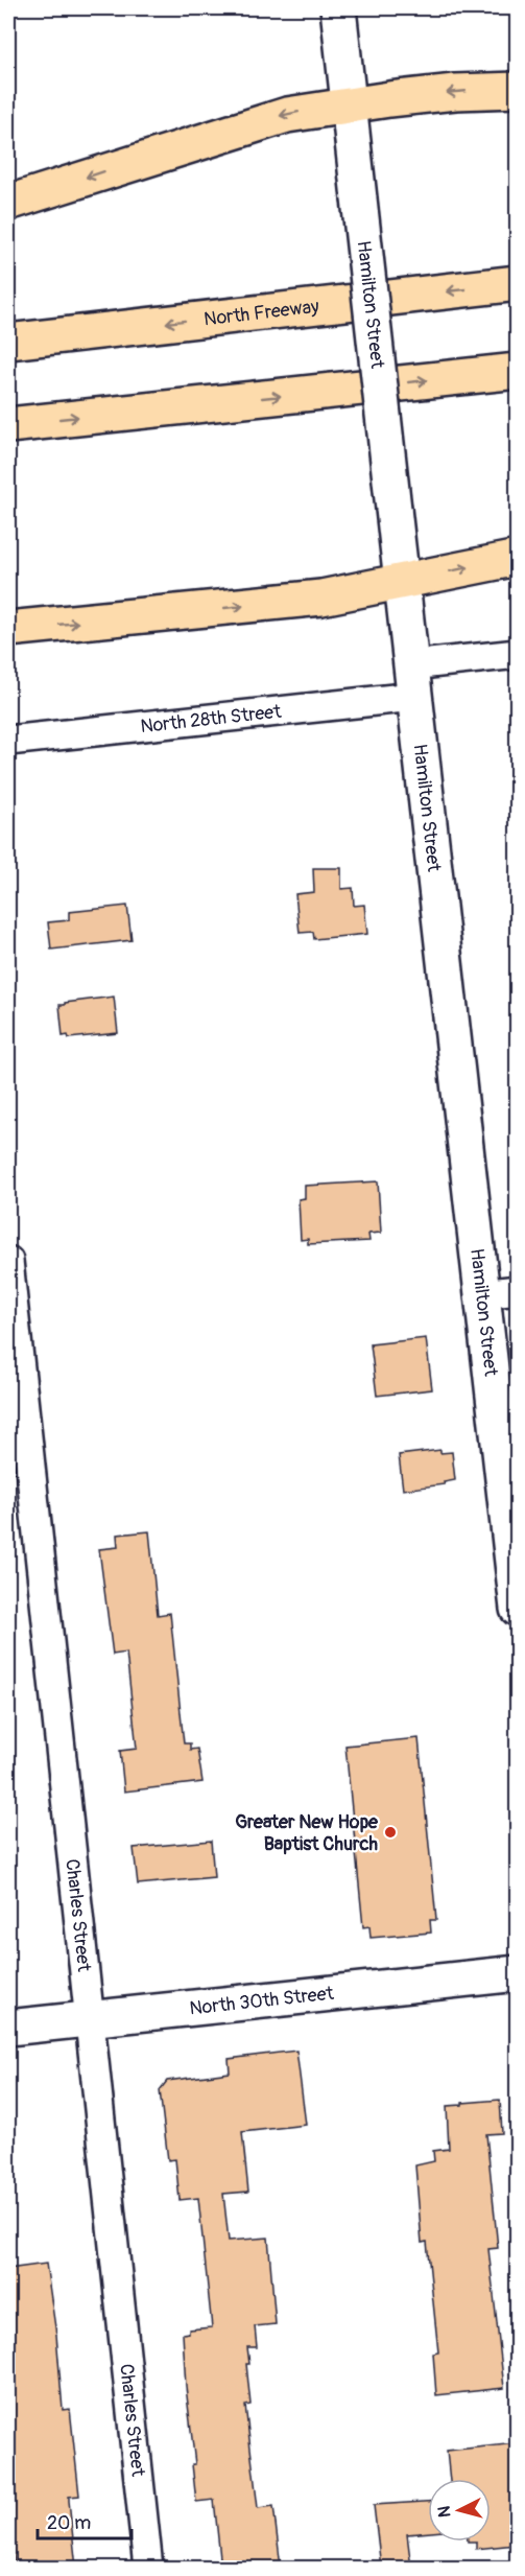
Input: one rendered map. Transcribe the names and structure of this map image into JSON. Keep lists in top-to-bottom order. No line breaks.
{"streets":{"highway":["North Freeway"],"main road":["Hamilton Street","North 30th Street"],"street":["North 28th Street","Charles Street"]},"crossings":[["Hamilton Street","North 28th Street"],["Charles Street","North 30th Street"]],"places":["Greater New Hope Baptist Church"],"scale_bar":"20 m","north":"left"}
